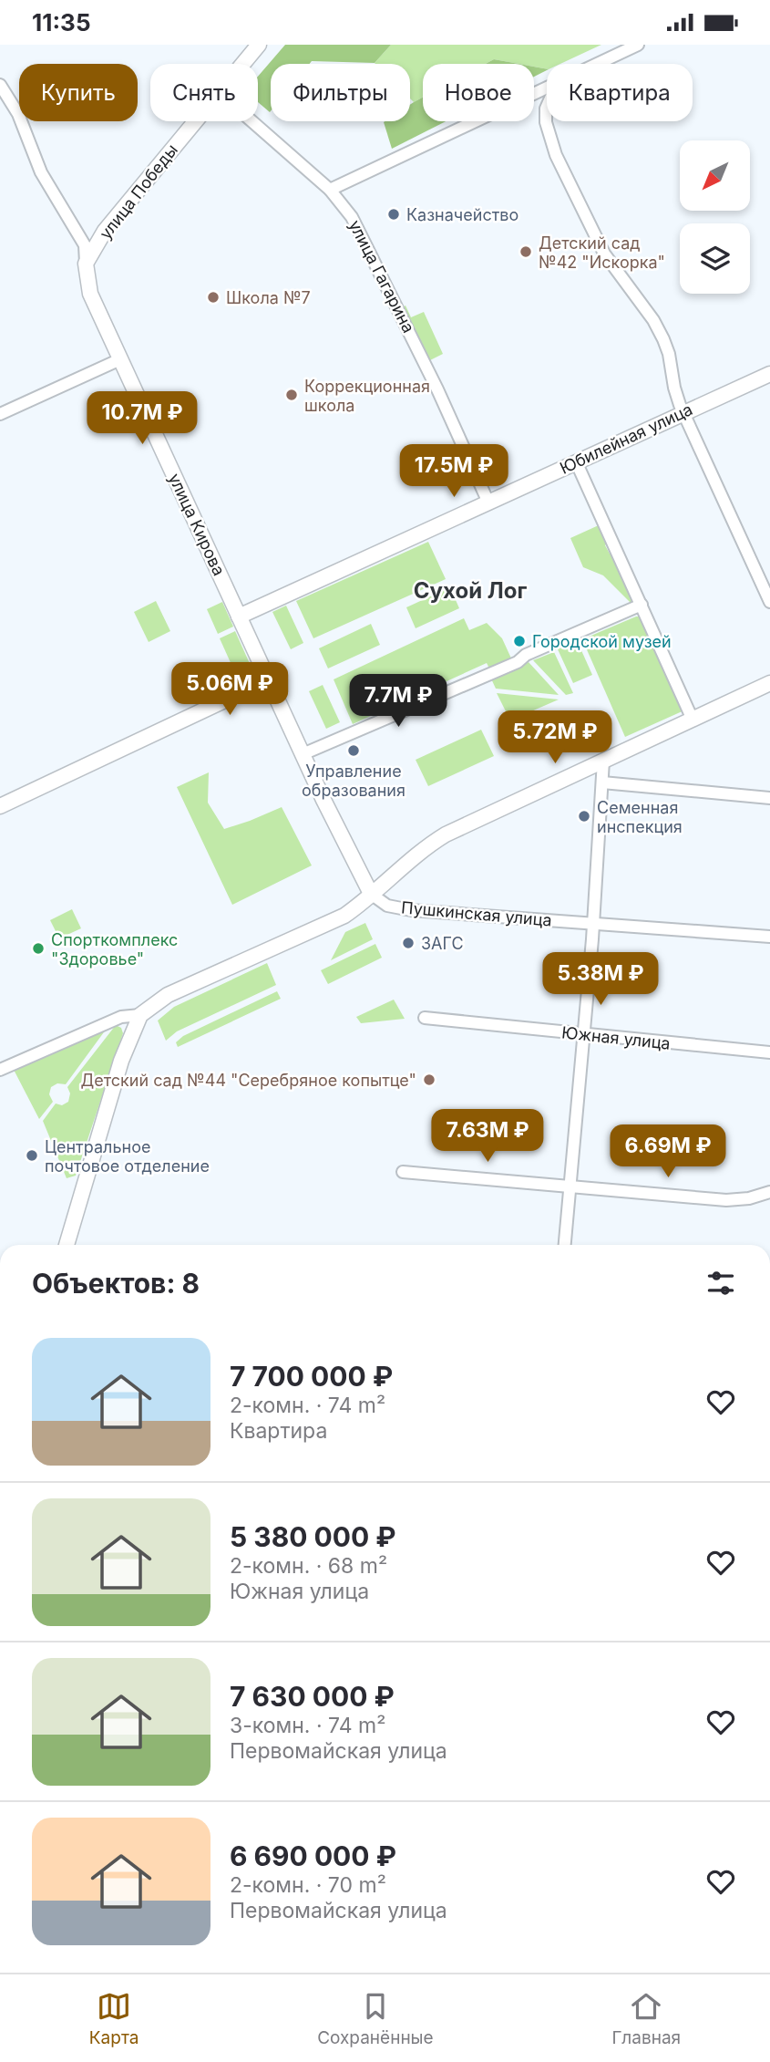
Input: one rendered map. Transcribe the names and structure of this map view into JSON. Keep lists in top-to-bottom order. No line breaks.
{"streets":{"street":["улица Победы","улица Гагарина","Юбилейная улица","улица Кирова","Пушкинская улица","Южная улица"]},"crossings":[["улица Победы","улица Кирова"],["улица Гагарина","Юбилейная улица"],["Юбилейная улица","улица Кирова"],["улица Кирова","Пушкинская улица"]],"districts":["Сухой Лог"],"places":["Казначейство","Детский сад №42 \"Искорка\"","Школа №7","Коррекционная школа","Городской музей","Управление образования","Семенная инспекция","ЗАГС","Спорткомплекс \"Здоровье\"","Детский сад №44 \"Серебряное копытце\"","Центральное почтовое отделение"],"north":"bottom left","page":{"status":"11:35","chip":["Купить","Снять","Фильтры","Новое","Квартира"],"price":["10.7M ₽","17.5M ₽","5.06M ₽","7.7M ₽","5.72M ₽","5.38M ₽","7.63M ₽","6.69M ₽"],"heading":"Объектов: 8","list":[{"name":"7 700 000 ₽","note":"2-комн. · 74 m² · Квартира"},{"name":"5 380 000 ₽","note":"2-комн. · 68 m² · Южная улица"},{"name":"7 630 000 ₽","note":"3-комн. · 74 m² · Первомайская улица"},{"name":"6 690 000 ₽","note":"2-комн. · 70 m² · Первомайская улица"}],"tabs":["Карта","Сохранённые","Главная"]}}
